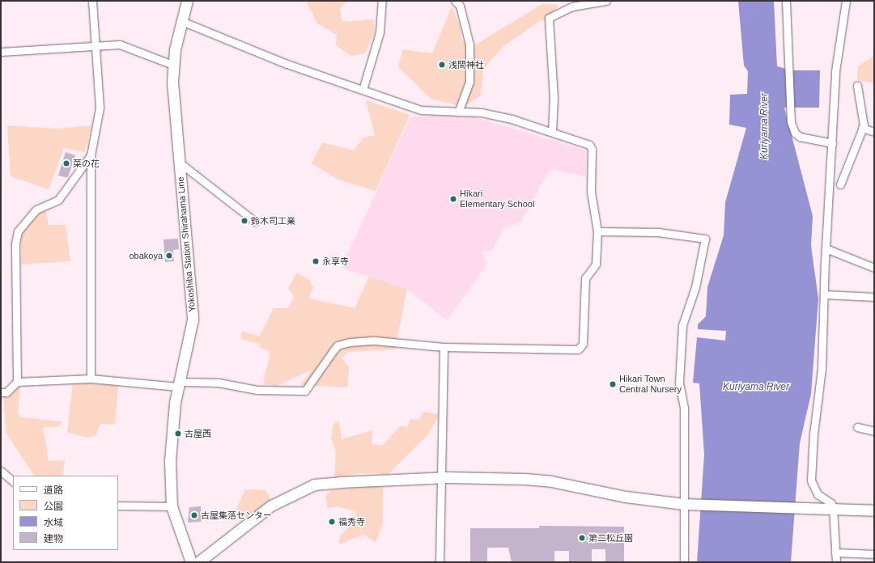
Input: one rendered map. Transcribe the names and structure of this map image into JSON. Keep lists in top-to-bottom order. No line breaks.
{"streets":{"street":["Yokoshiba Station Shirahama Line"]},"water":["Kuriyama River"],"places":["浅間神社","菜の花","Hikari Elementary School","鈴木司工業","obakoya","永享寺","Hikari Town Central Nursery","古屋西","古屋集落センター","福秀寺","第二松丘園"],"legend":["道路","公園","水域","建物"]}
